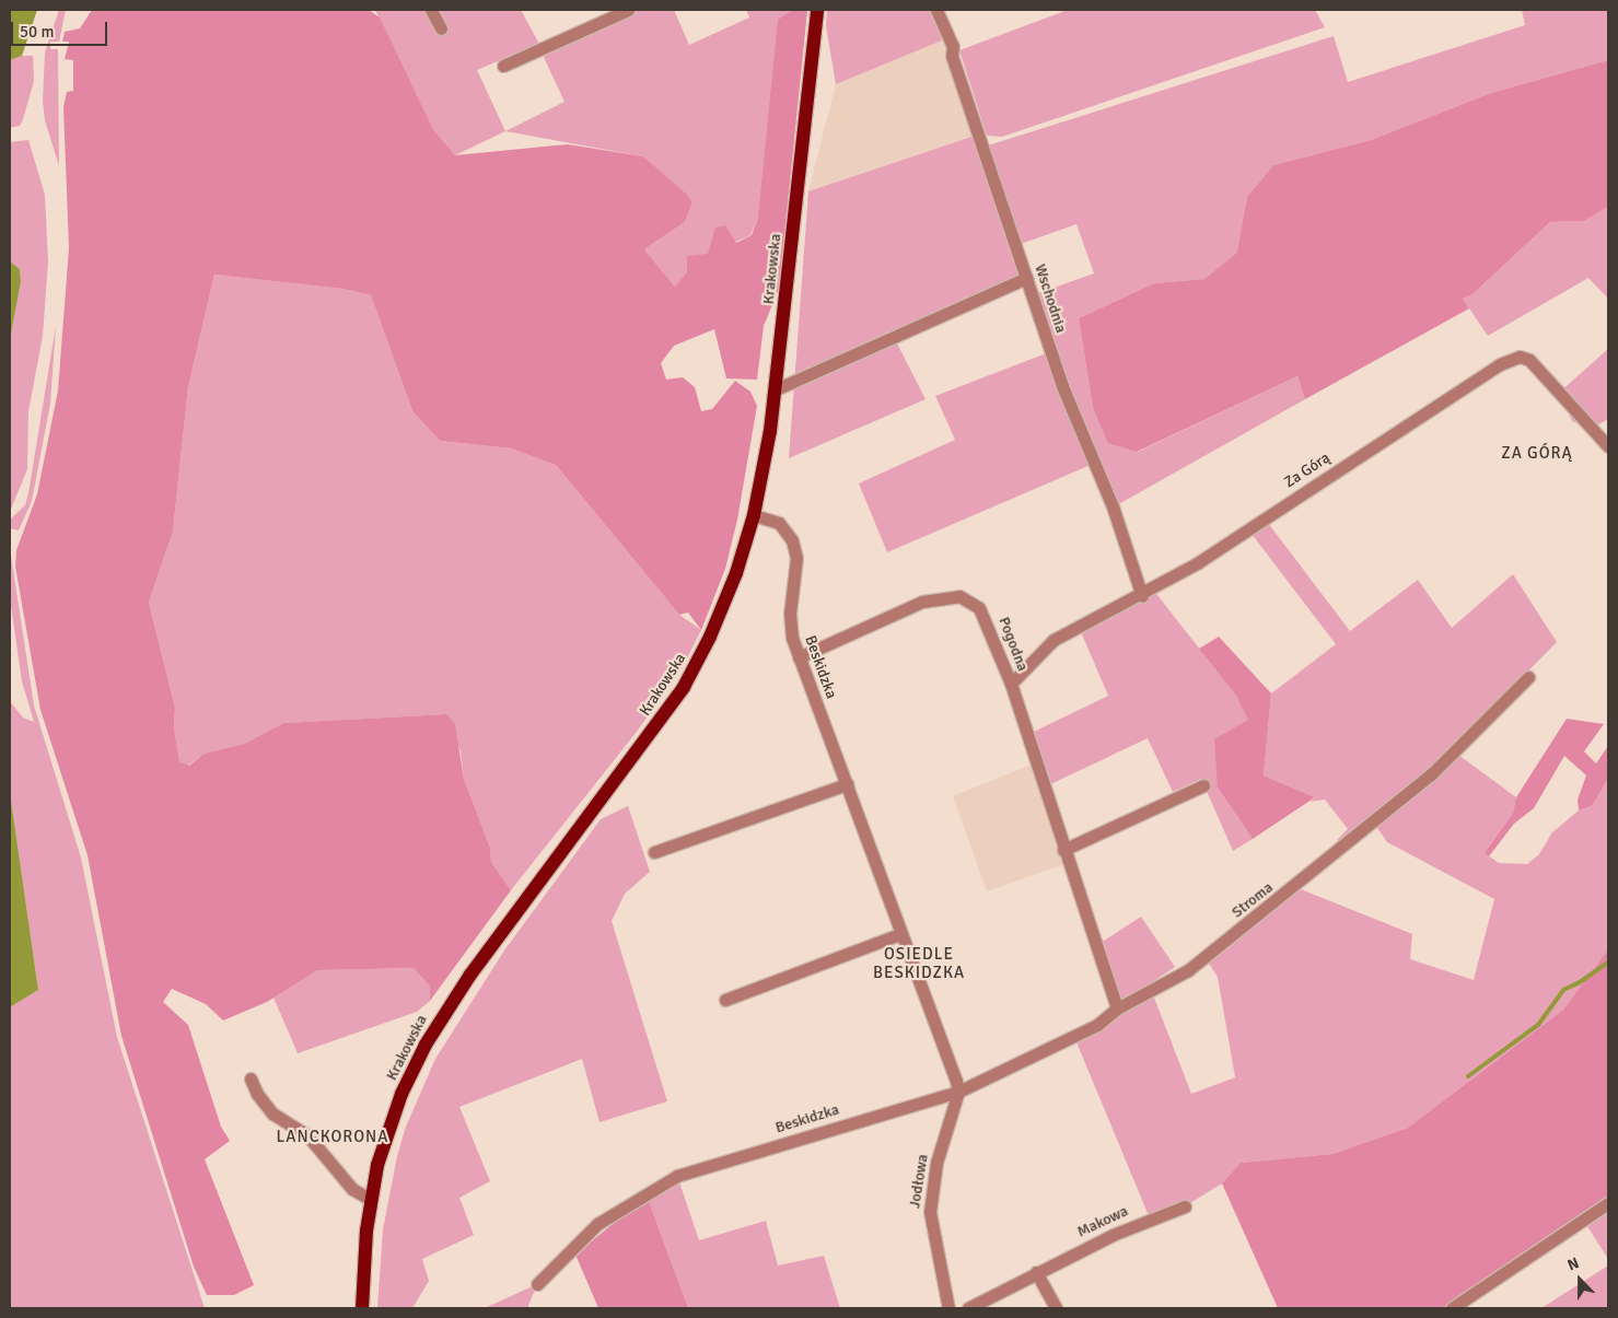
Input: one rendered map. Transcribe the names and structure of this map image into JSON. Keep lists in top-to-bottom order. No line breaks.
{"streets":{"main road":["Krakowska"],"street":["Wschodnia","Za Górą","Pogodna","Beskidzka","Stroma","Jodłowa","Makowa"]},"crossings":[["Krakowska","Beskidzka"],["Wschodnia","Za Górą"],["Za Górą","Pogodna"],["Pogodna","Beskidzka"],["Pogodna","Stroma"],["Beskidzka","Stroma"],["Beskidzka","Jodłowa"],["Stroma","Jodłowa"]],"districts":["ZA GÓRĄ","OSIEDLE BESKIDZKA","LANCKORONA"],"scale_bar":"50 m","north":"top"}
